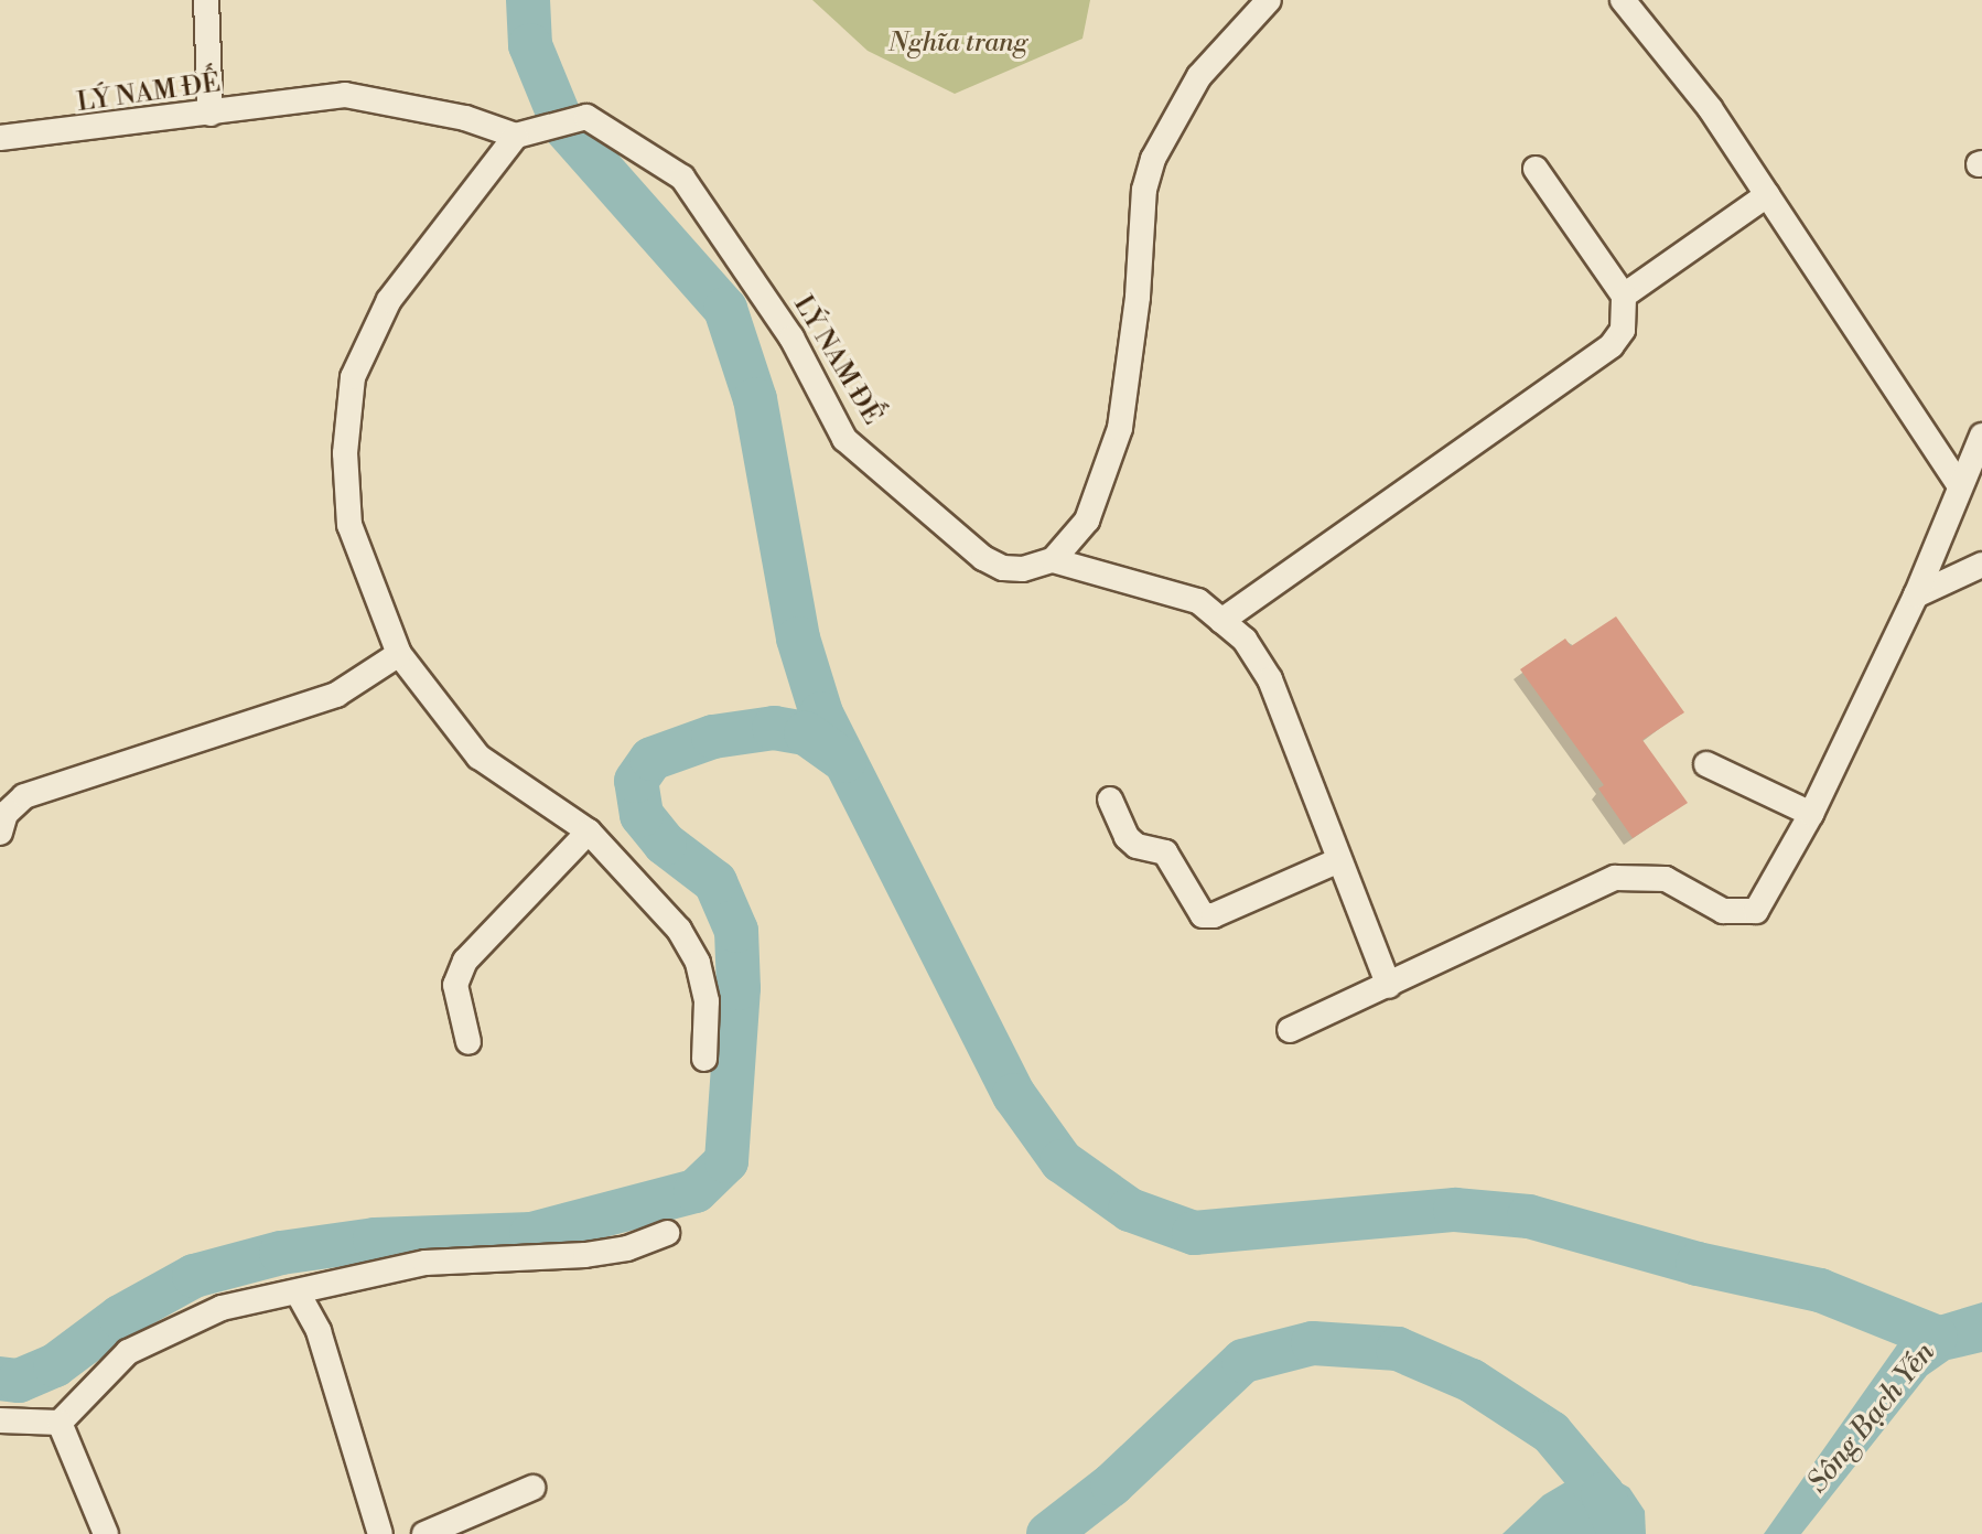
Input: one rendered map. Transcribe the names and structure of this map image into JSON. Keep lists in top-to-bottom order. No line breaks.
{"streets":{"street":["LÝ NAM ĐẾ"]},"water":["Sông Bạch Yến"],"parks":["Nghĩa trang"]}
